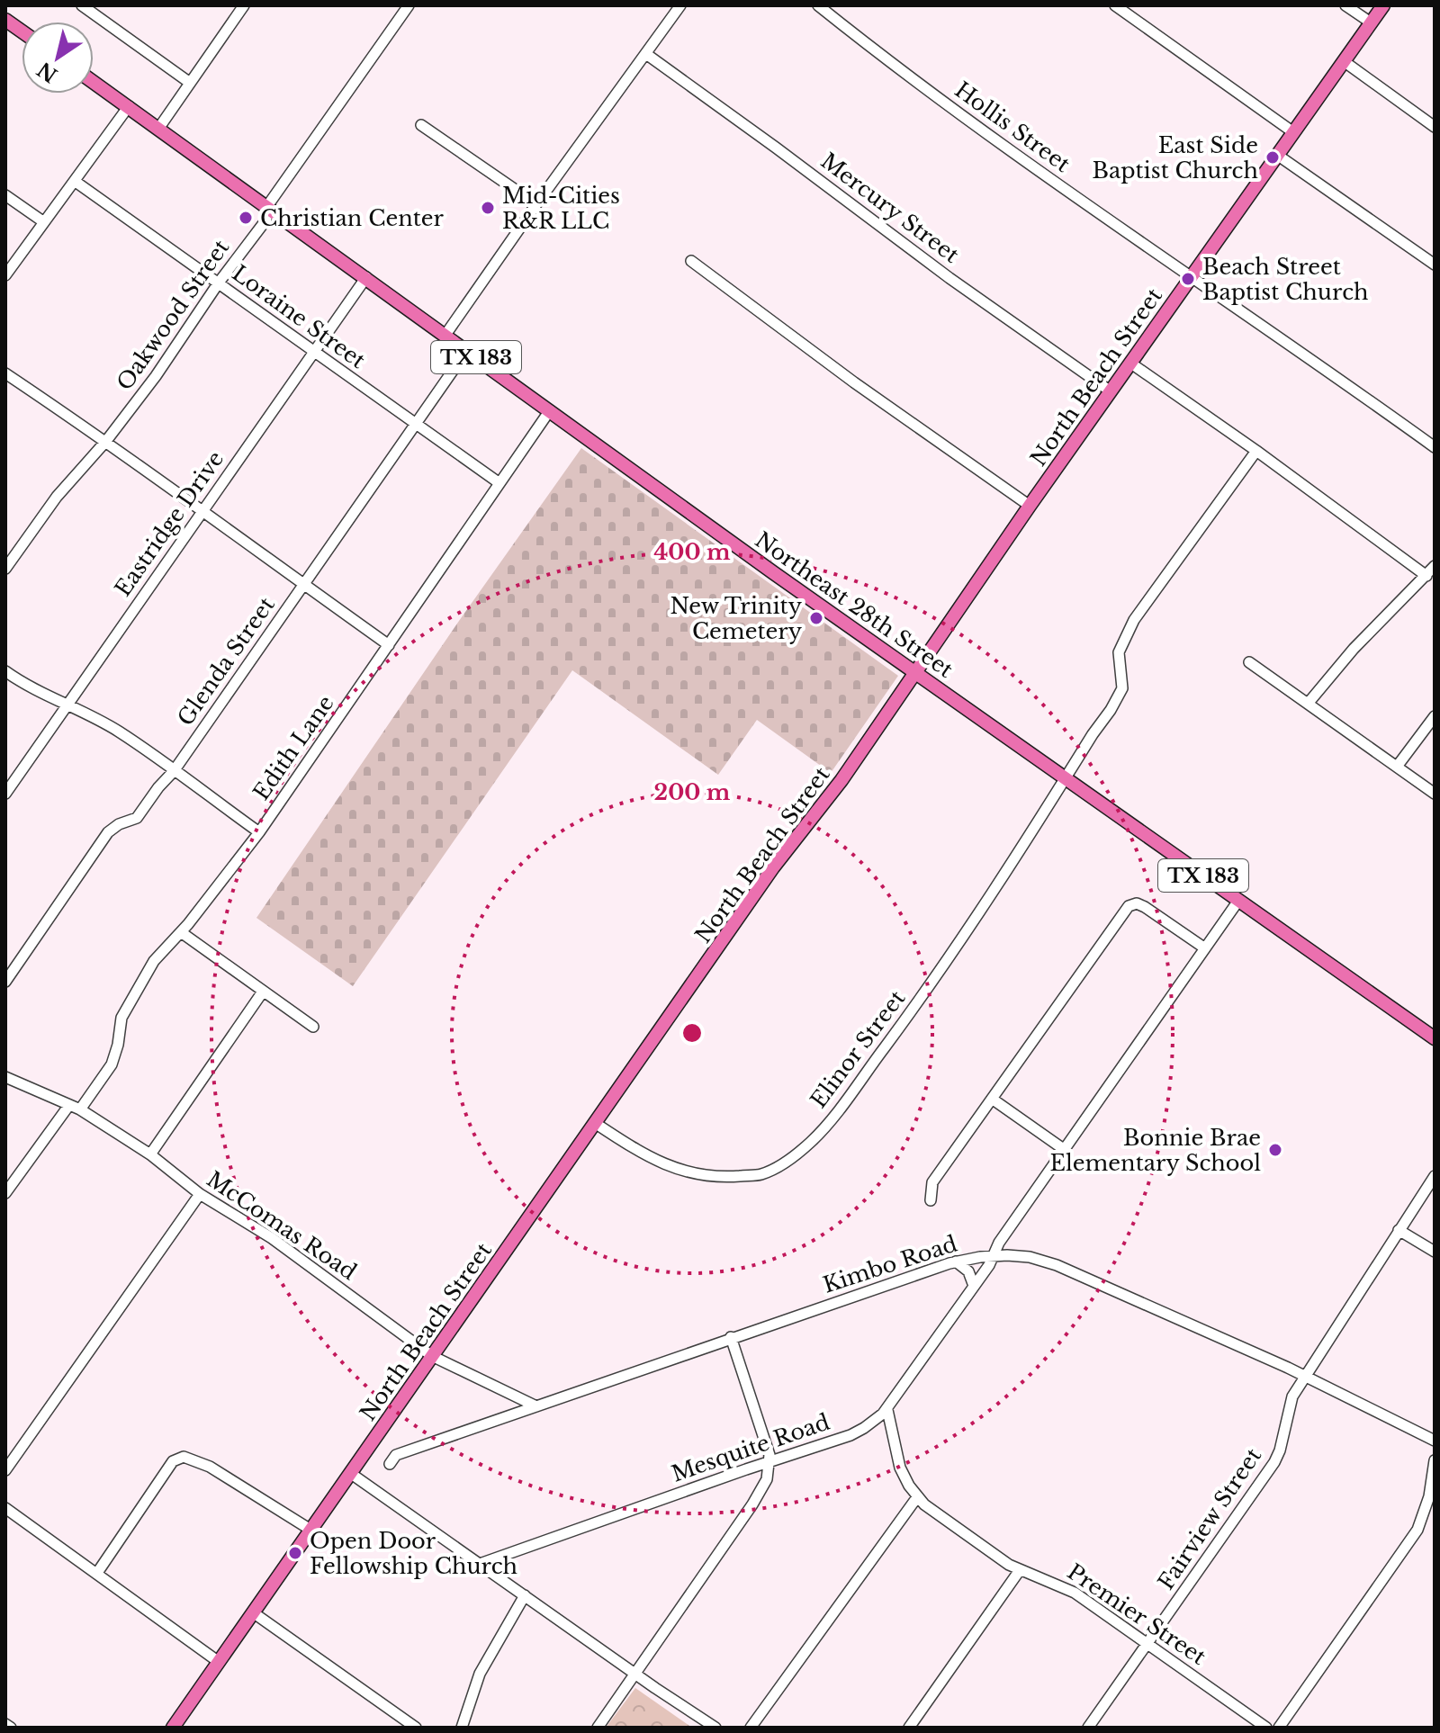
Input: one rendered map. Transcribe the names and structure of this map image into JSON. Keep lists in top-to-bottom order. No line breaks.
{"streets":{"main road":["TX 183","North Beach Street","Northeast 28th Street"],"street":["Hollis Street","Mercury Street","Oakwood Street","Loraine Street","Eastridge Drive","Glenda Street","Edith Lane","Elinor Street","McComas Road","Kimbo Road","Mesquite Road","Fairview Street","Premier Street"]},"crossings":[["Hollis Street","North Beach Street"],["Mercury Street","North Beach Street"],["Oakwood Street","Loraine Street"],["Oakwood Street","Northeast 28th Street"],["Loraine Street","Eastridge Drive"],["Loraine Street","Glenda Street"],["Loraine Street","Edith Lane"],["North Beach Street","Northeast 28th Street"],["North Beach Street","Elinor Street"],["North Beach Street","McComas Road"],["Eastridge Drive","Northeast 28th Street"],["Northeast 28th Street","Glenda Street"],["Northeast 28th Street","Edith Lane"],["Northeast 28th Street","Elinor Street"],["Northeast 28th Street","Mesquite Road"],["Edith Lane","McComas Road"],["McComas Road","Kimbo Road"],["Kimbo Road","Mesquite Road"],["Kimbo Road","Fairview Street"],["Mesquite Road","Premier Street"],["Fairview Street","Premier Street"]],"places":["East Side Baptist Church","Mid-Cities R&R LLC","Christian Center","Beach Street Baptist Church","New Trinity Cemetery","Bonnie Brae Elementary School","Open Door Fellowship Church"],"north":"bottom left","rings":["400 m","200 m"]}
